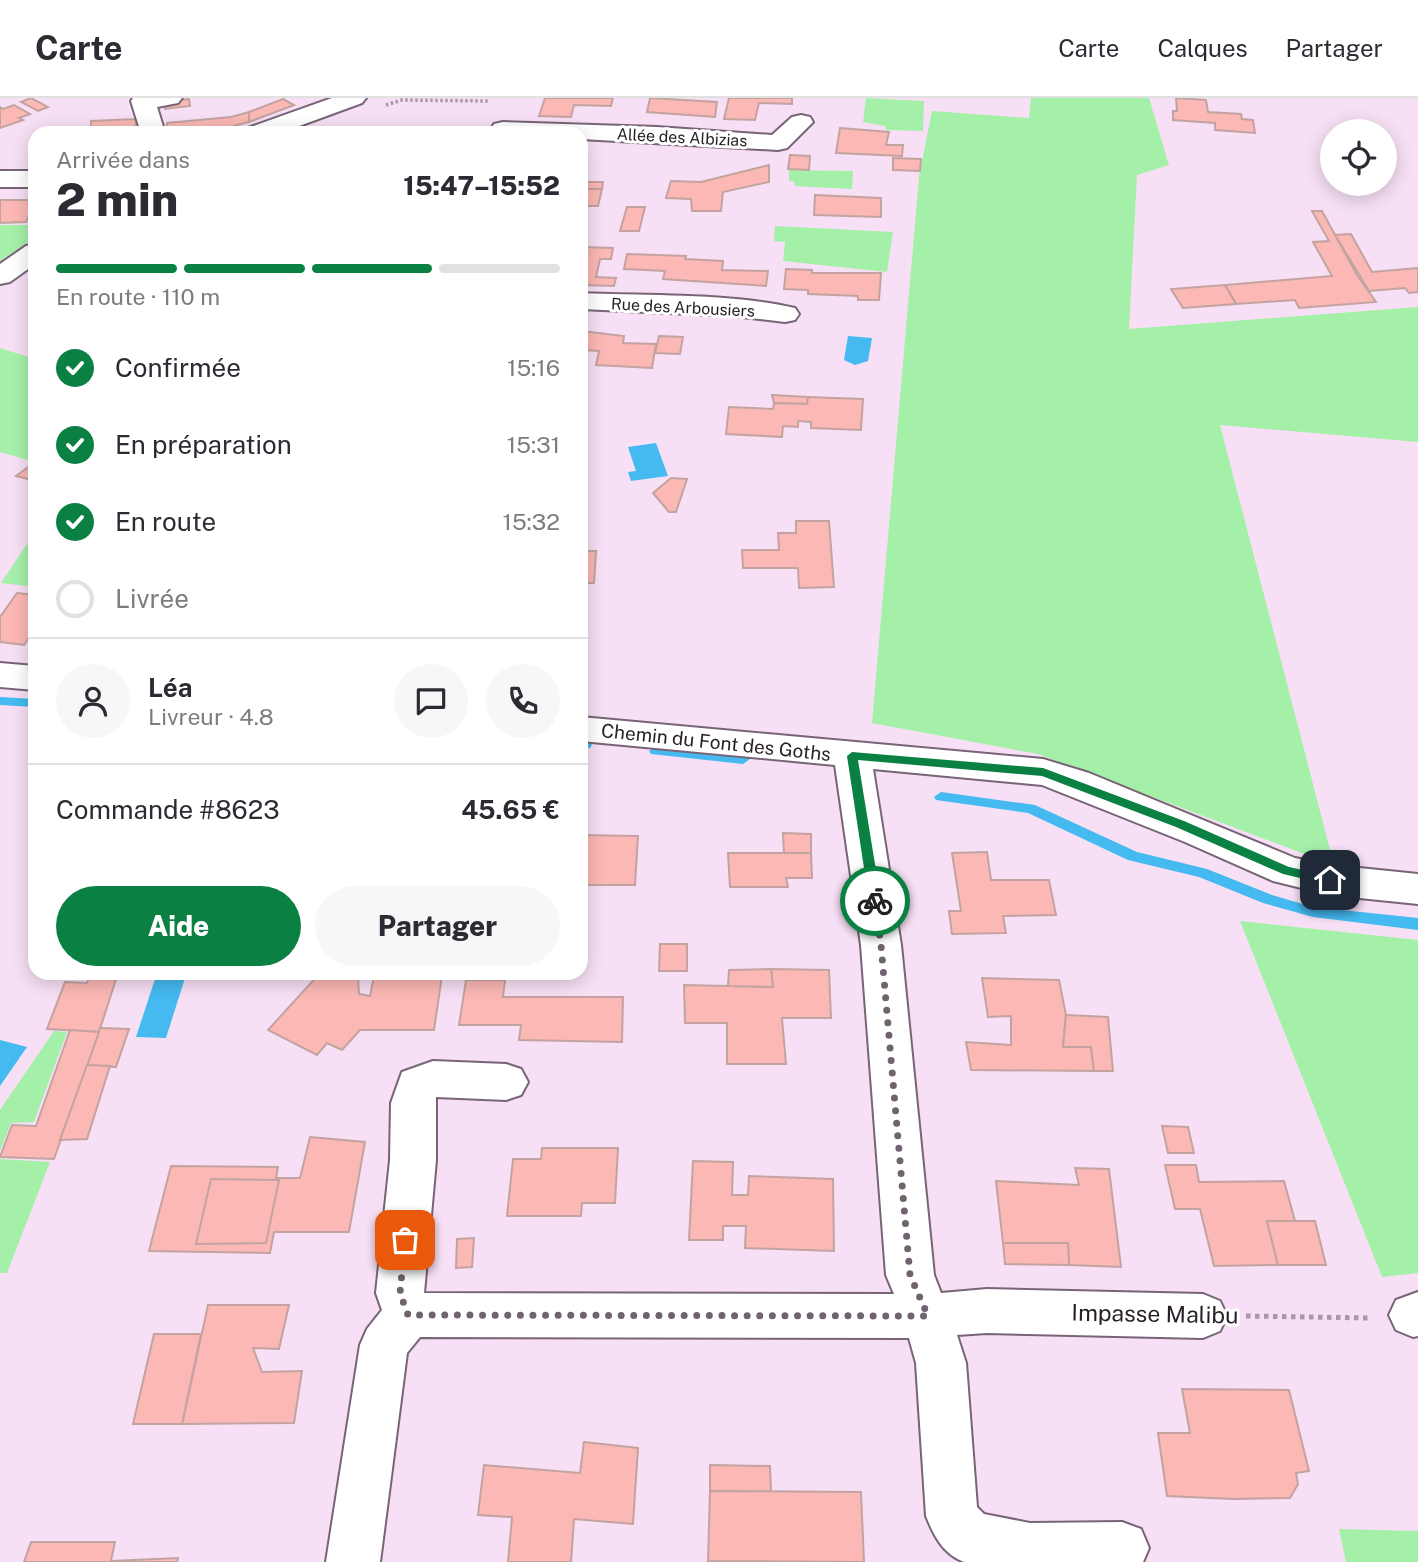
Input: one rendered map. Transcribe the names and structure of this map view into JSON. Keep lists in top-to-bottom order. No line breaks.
{"streets":{"street":["Allée des Albizias","Rue des Arbousiers","Chemin du Font des Goths","Impasse Malibu"]},"page":{"header":"Carte","nav":["Carte","Calques","Partager"],"heading":["2 min","Arrivée dans","15:47–15:52"],"panel":["Léa","Livreur · 4.8","Commande #8623","45.65 €"],"bar":"En route · 110 m","list":[["Confirmée","15:16"],["En préparation","15:31"],["En route","15:32"],"Livrée"],"buttons":["Aide","Partager"]}}
